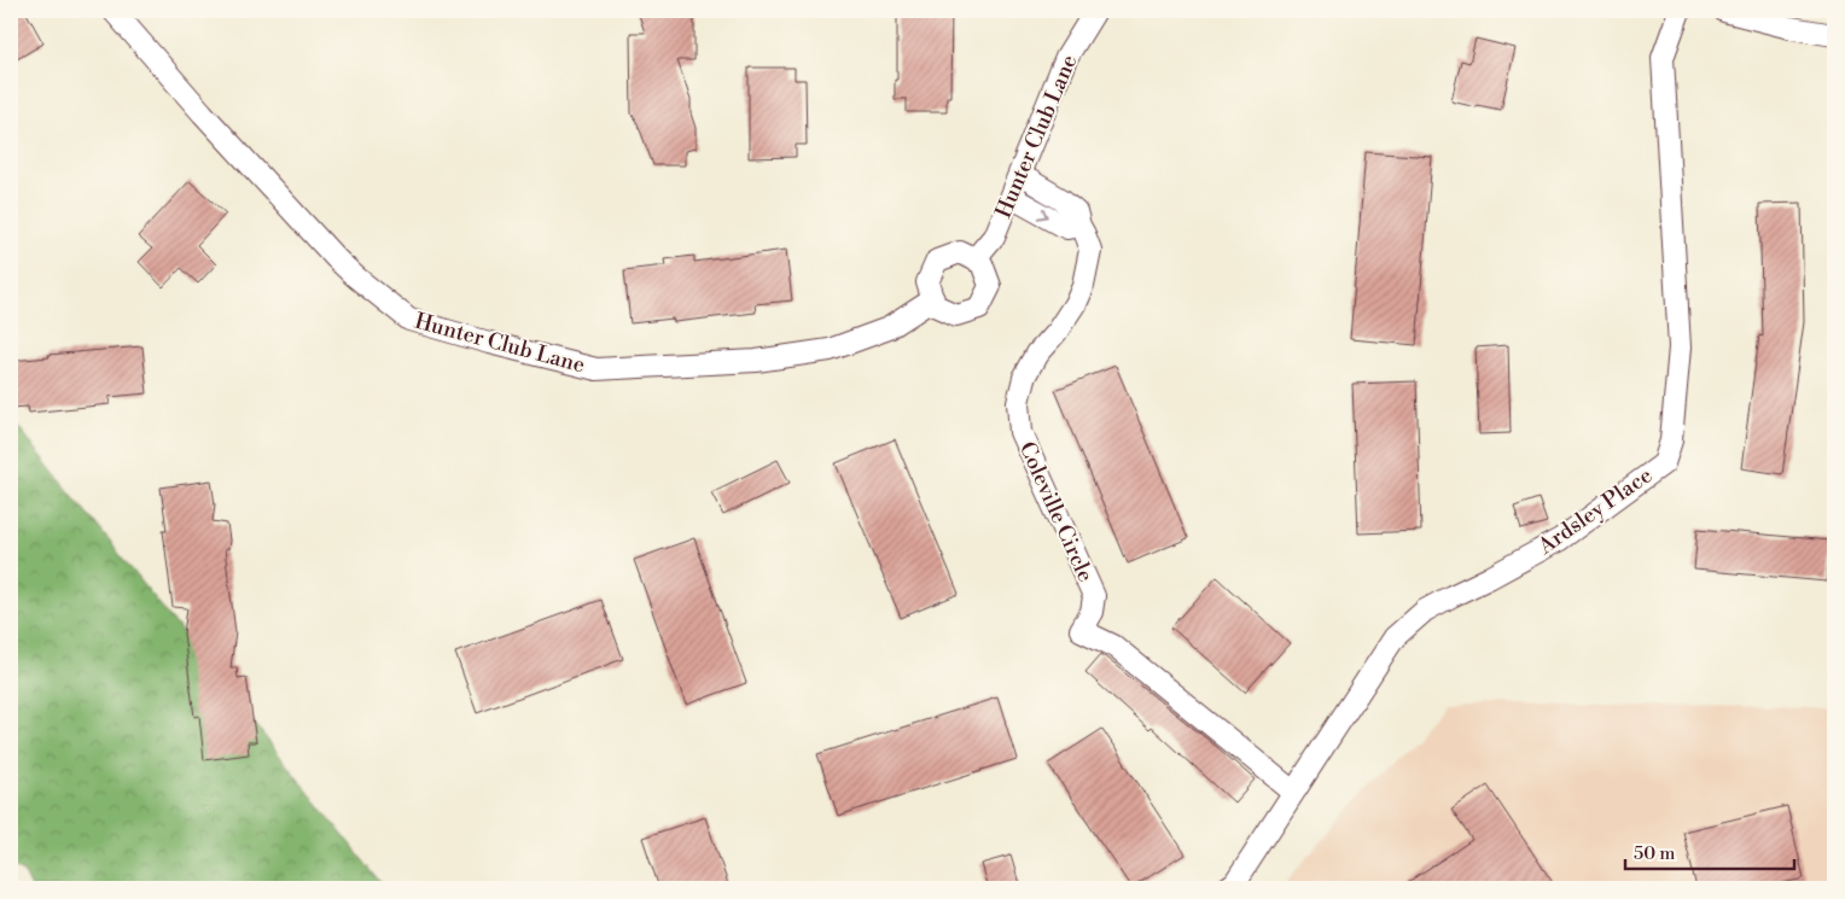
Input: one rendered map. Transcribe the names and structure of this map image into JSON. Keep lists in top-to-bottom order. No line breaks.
{"streets":{"street":["Hunter Club Lane","Ardsley Place","Coleville Circle"]},"crossings":[["Hunter Club Lane","Coleville Circle"],["Ardsley Place","Coleville Circle"]],"scale_bar":"50 m"}
